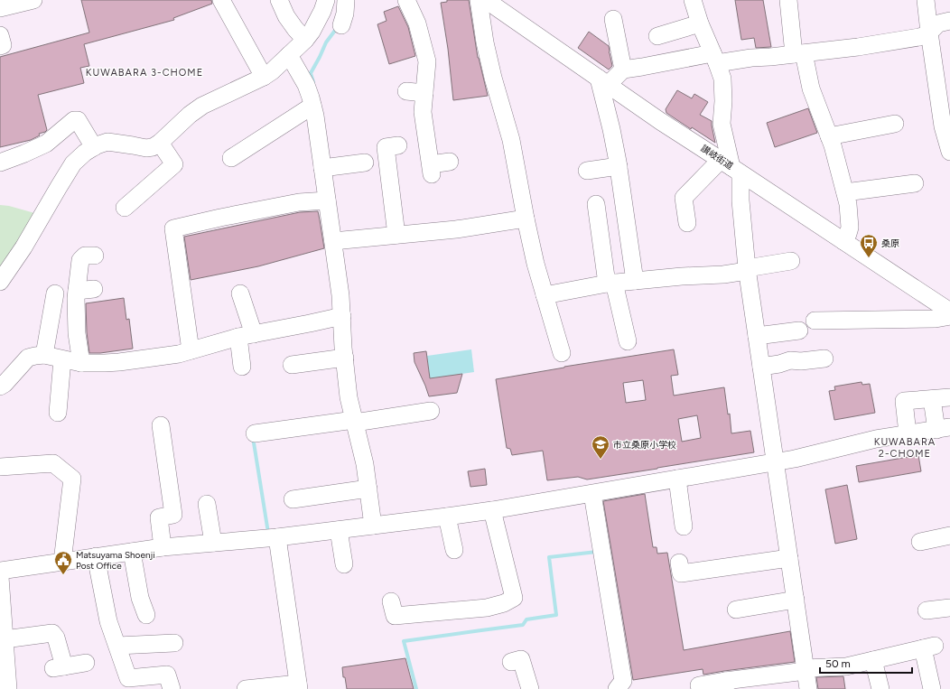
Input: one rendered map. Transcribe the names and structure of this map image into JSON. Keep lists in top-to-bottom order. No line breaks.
{"streets":{"street":["讃岐街道"]},"districts":["KUWABARA 3-CHOME","KUWABARA 2-CHOME"],"places":{"bus stop":["桑原"],"school or university":["市立桑原小学校"],"public building":["Matsuyama Shoenji Post Office"]},"scale_bar":"50 m"}
